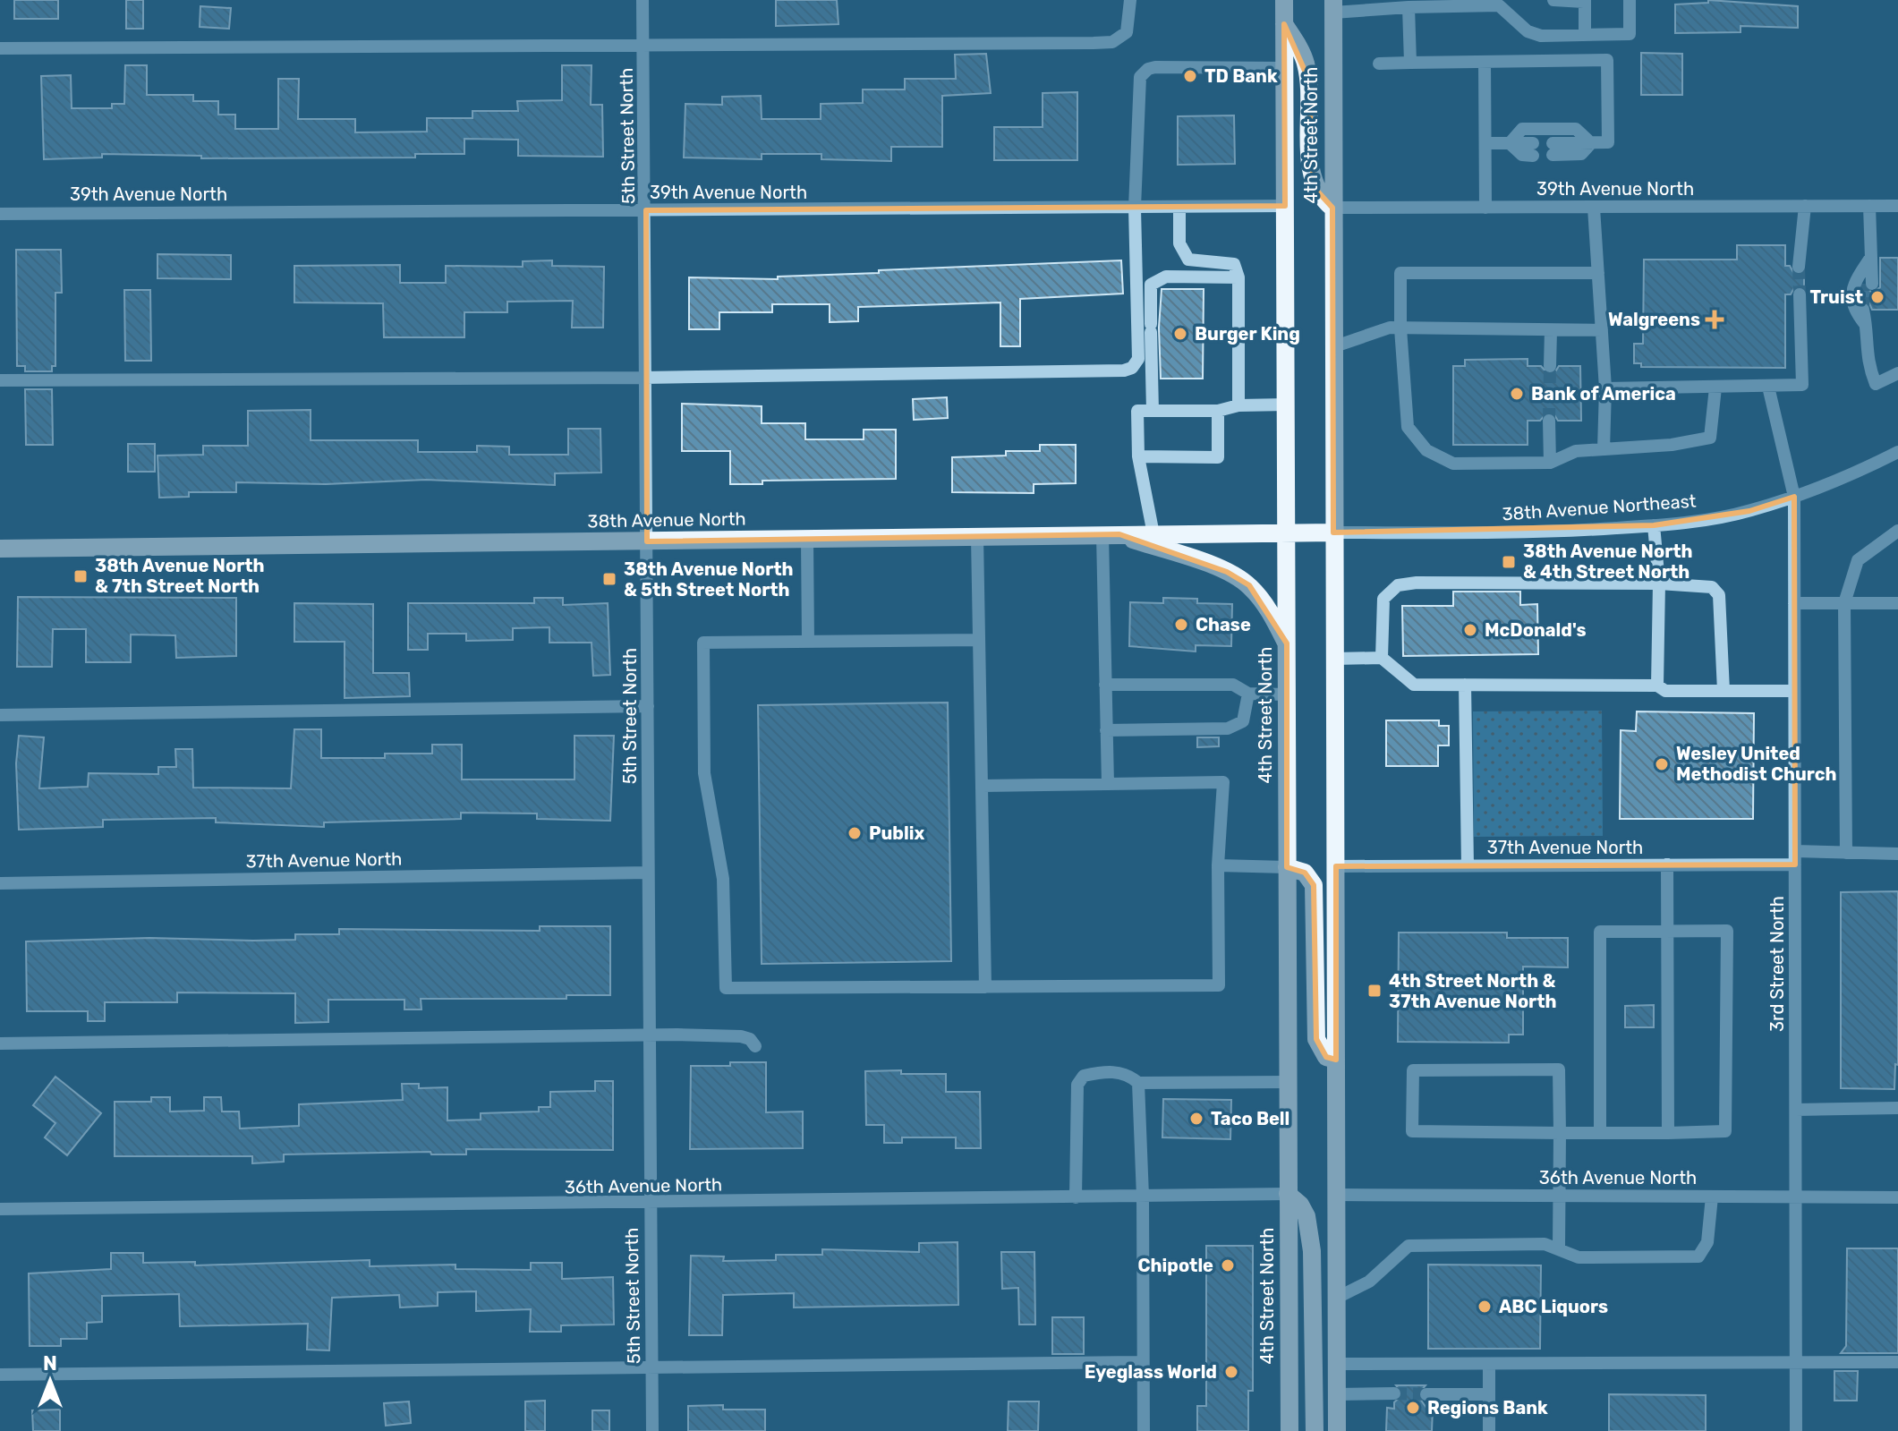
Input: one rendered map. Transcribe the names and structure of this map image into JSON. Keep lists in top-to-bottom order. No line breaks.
{"streets":{"main road":["4th Street North","38th Avenue North"],"street":["5th Street North","39th Avenue North","38th Avenue Northeast","37th Avenue North","3rd Street North","36th Avenue North"]},"crossings":[["4th Street North","39th Avenue North"],["4th Street North","38th Avenue Northeast"],["4th Street North","38th Avenue North"],["4th Street North","37th Avenue North"],["4th Street North","36th Avenue North"],["5th Street North","39th Avenue North"],["5th Street North","38th Avenue North"],["5th Street North","37th Avenue North"],["5th Street North","36th Avenue North"],["38th Avenue Northeast","38th Avenue North"],["38th Avenue Northeast","3rd Street North"],["37th Avenue North","3rd Street North"],["3rd Street North","36th Avenue North"]],"places":{"other":["TD Bank","Truist","Burger King","Bank of America","Chase","McDonald's","Wesley United Methodist Church","Publix","Taco Bell","Chipotle","ABC Liquors","Eyeglass World","Regions Bank"],"health":["Walgreens"],"transit":["38th Avenue North & 4th Street North","38th Avenue North & 7th Street North","38th Avenue North & 5th Street North","4th Street North & 37th Avenue North"]},"north":"top"}
